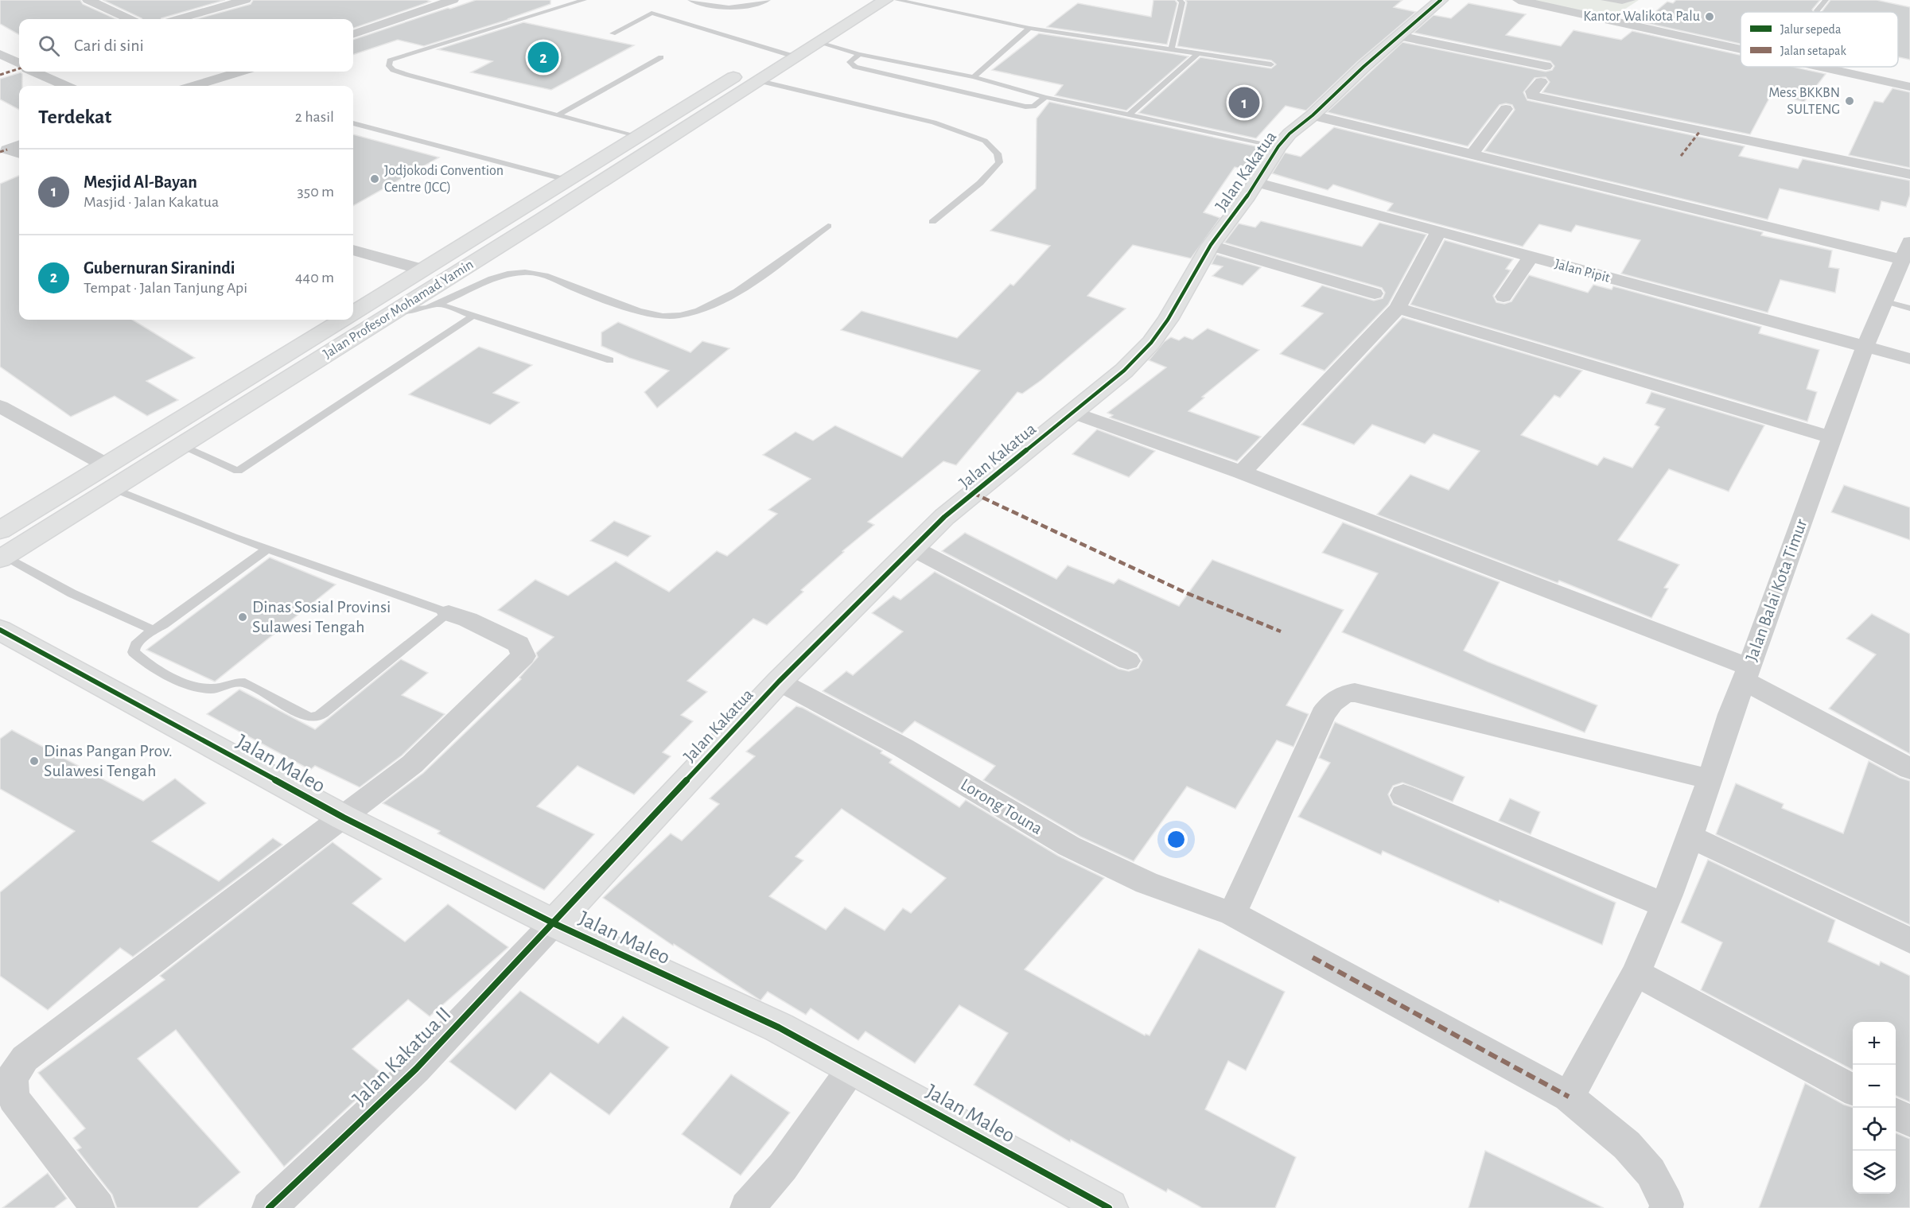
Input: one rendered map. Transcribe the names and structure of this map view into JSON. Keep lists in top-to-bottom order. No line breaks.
{"streets":{"main road":["Jalan Kakatua","Jalan Profesor Mohamad Yamin","Jalan Maleo"],"street":["Jalan Pipit","Jalan Balai Kota Timur","Lorong Touna","Jalan Kakatua II"]},"crossings":[["Jalan Kakatua","Jalan Pipit"],["Jalan Kakatua","Jalan Maleo"],["Jalan Kakatua","Lorong Touna"],["Jalan Kakatua","Jalan Kakatua II"],["Jalan Pipit","Jalan Balai Kota Timur"],["Jalan Balai Kota Timur","Lorong Touna"],["Jalan Maleo","Jalan Kakatua II"]],"places":["Kantor Walikota Palu","Mess BKKBN SULTENG","Jodjokodi Convention Centre (JCC)","Dinas Sosial Provinsi Sulawesi Tengah","Dinas Pangan Prov. Sulawesi Tengah"],"legend":["Jalur sepeda","Jalan setapak"],"page":{"search":"Cari di sini","pins":["2","1"],"heading":["Terdekat","2 hasil"],"list":[{"mark":"1","name":"Mesjid Al-Bayan","note":"Masjid · Jalan Kakatua","value":"350 m"},{"mark":"2","name":"Gubernuran Siranindi","note":"Tempat · Jalan Tanjung Api","value":"440 m"}],"map_buttons":["+","−"]}}
